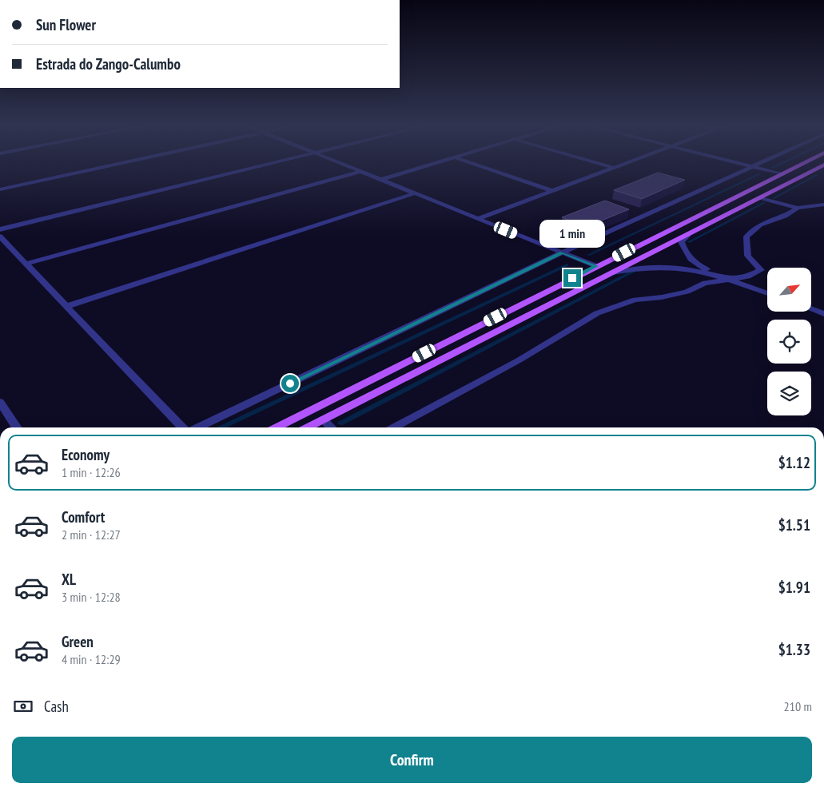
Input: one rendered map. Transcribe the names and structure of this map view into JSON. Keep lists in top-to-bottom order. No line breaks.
{"north":"top right","page":{"banner":["Sun Flower","Estrada do Zango-Calumbo"],"bubble":"1 min","list":[{"name":"Economy","note":"1 min · 12:26","value":"$1.12"},{"name":"Comfort","note":"2 min · 12:27","value":"$1.51"},{"name":"XL","note":"3 min · 12:28","value":"$1.91"},{"name":"Green","note":"4 min · 12:29","value":"$1.33"}],"pay":["Cash","210 m"],"buttons":"Confirm"}}
